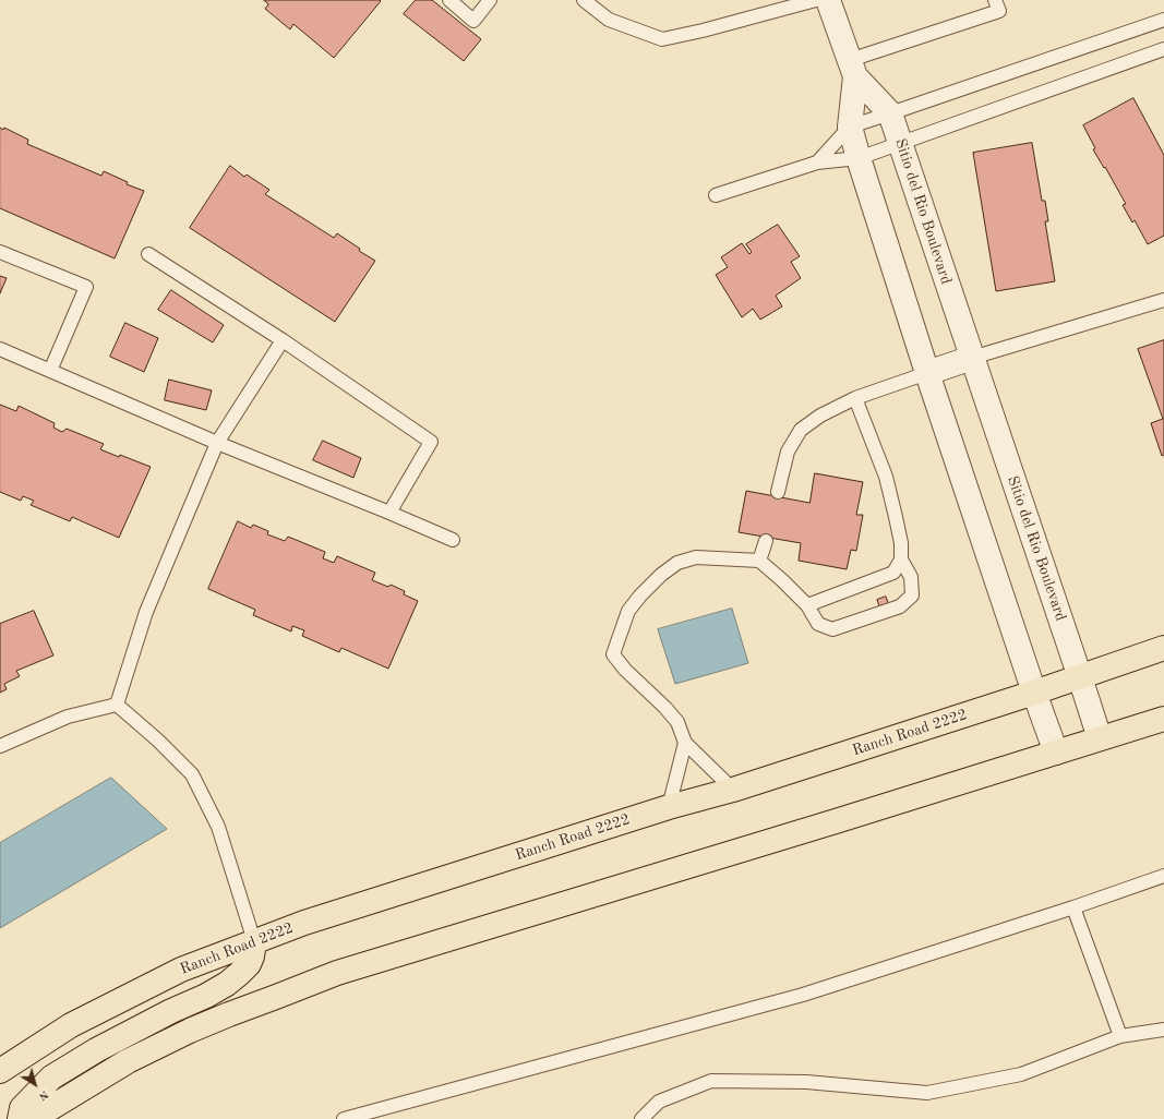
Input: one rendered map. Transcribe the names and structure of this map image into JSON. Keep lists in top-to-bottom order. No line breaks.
{"streets":{"main road":["Ranch Road 2222"],"street":["Sitio del Rio Boulevard"]},"crossings":[["Sitio del Rio Boulevard","Ranch Road 2222"]],"north":"bottom right"}
